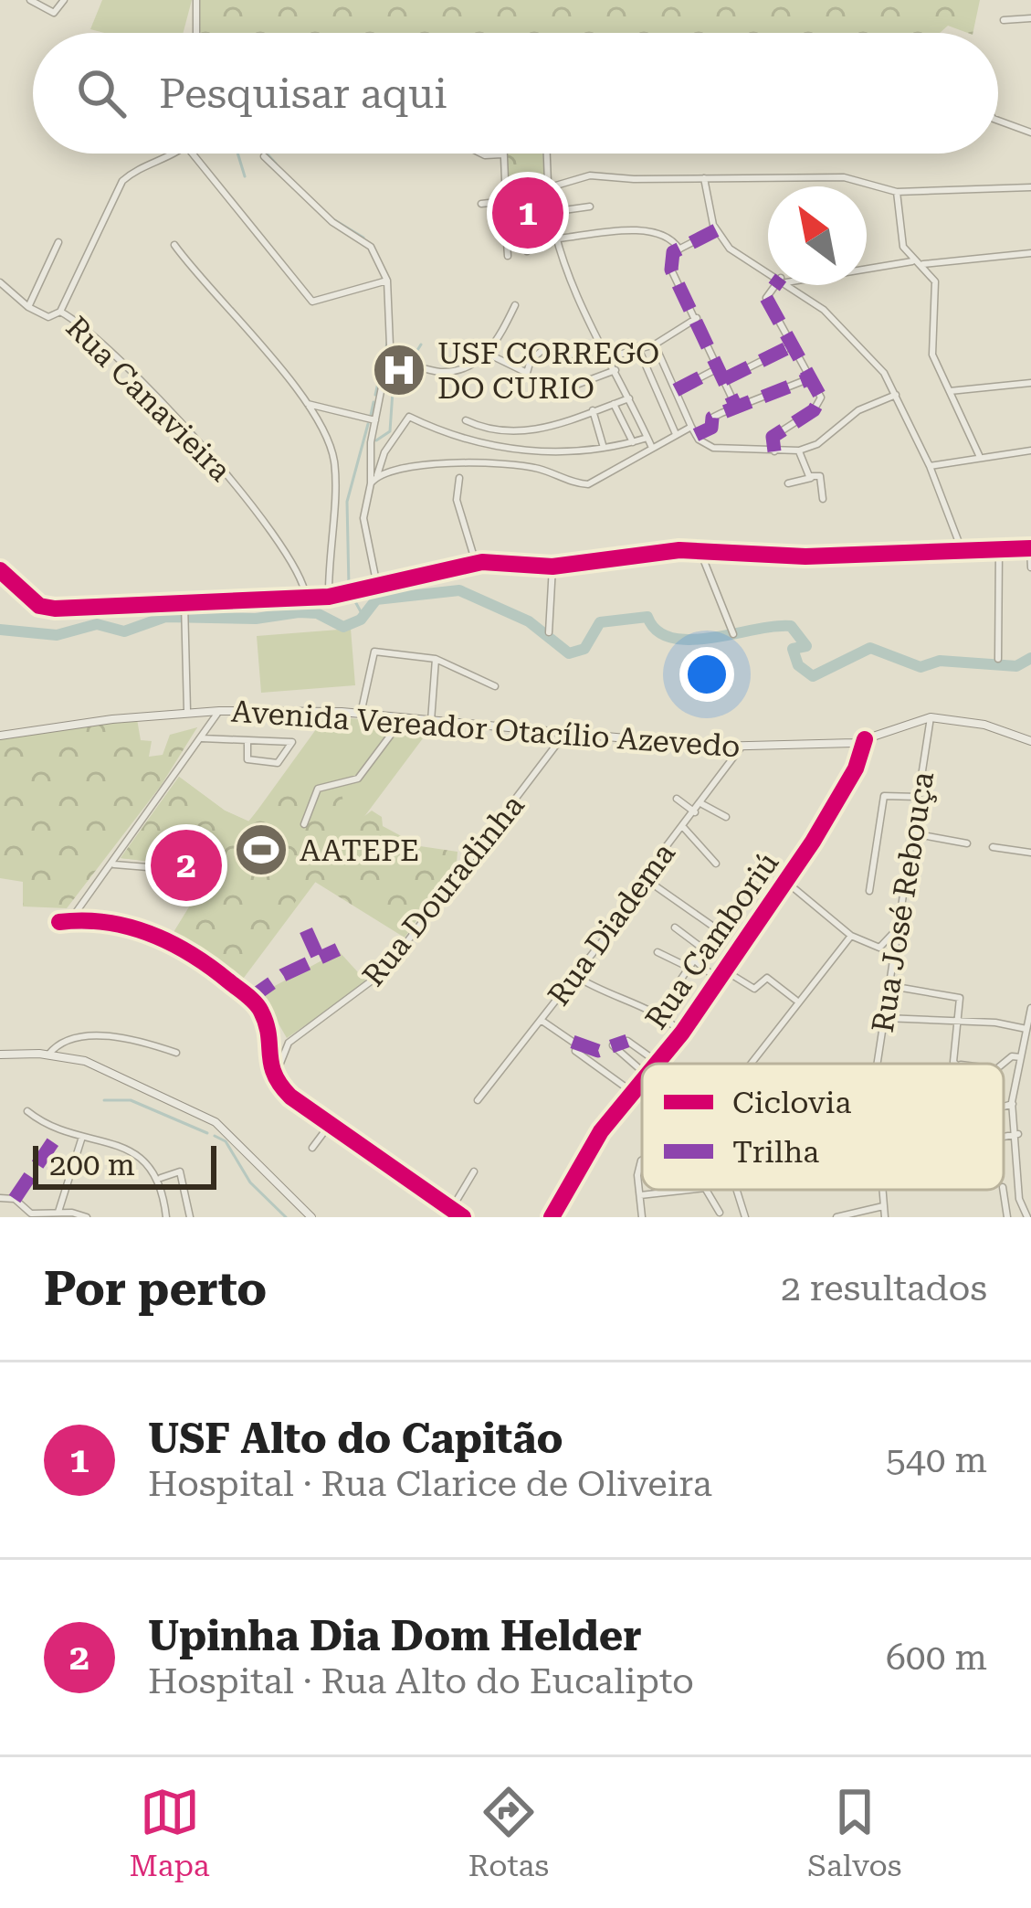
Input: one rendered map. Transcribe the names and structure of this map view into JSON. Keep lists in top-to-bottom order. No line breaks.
{"streets":{"main road":["Avenida Vereador Otacílio Azevedo"],"street":["Rua Canavieira","Rua Douradinha","Rua José Rebouça","Rua Diadema","Rua Camboriú"]},"crossings":[["Avenida Vereador Otacílio Azevedo","Rua Douradinha"],["Avenida Vereador Otacílio Azevedo","Rua José Rebouça"],["Avenida Vereador Otacílio Azevedo","Rua Diadema"],["Avenida Vereador Otacílio Azevedo","Rua Camboriú"]],"places":{"hospital":["USF CORREGO DO CURIO"],"sports":["AATEPE"]},"legend":["Ciclovia","Trilha"],"scale_bar":"200 m","north":"top left","page":{"search":"Pesquisar aqui","pins":["1","2"],"scale":"200 m","heading":["Por perto","2 resultados"],"list":[{"mark":"1","name":"USF Alto do Capitão","note":"Hospital · Rua Clarice de Oliveira","value":"540 m"},{"mark":"2","name":"Upinha Dia Dom Helder","note":"Hospital · Rua Alto do Eucalipto","value":"600 m"}],"nav":["Mapa","Rotas","Salvos"]}}
